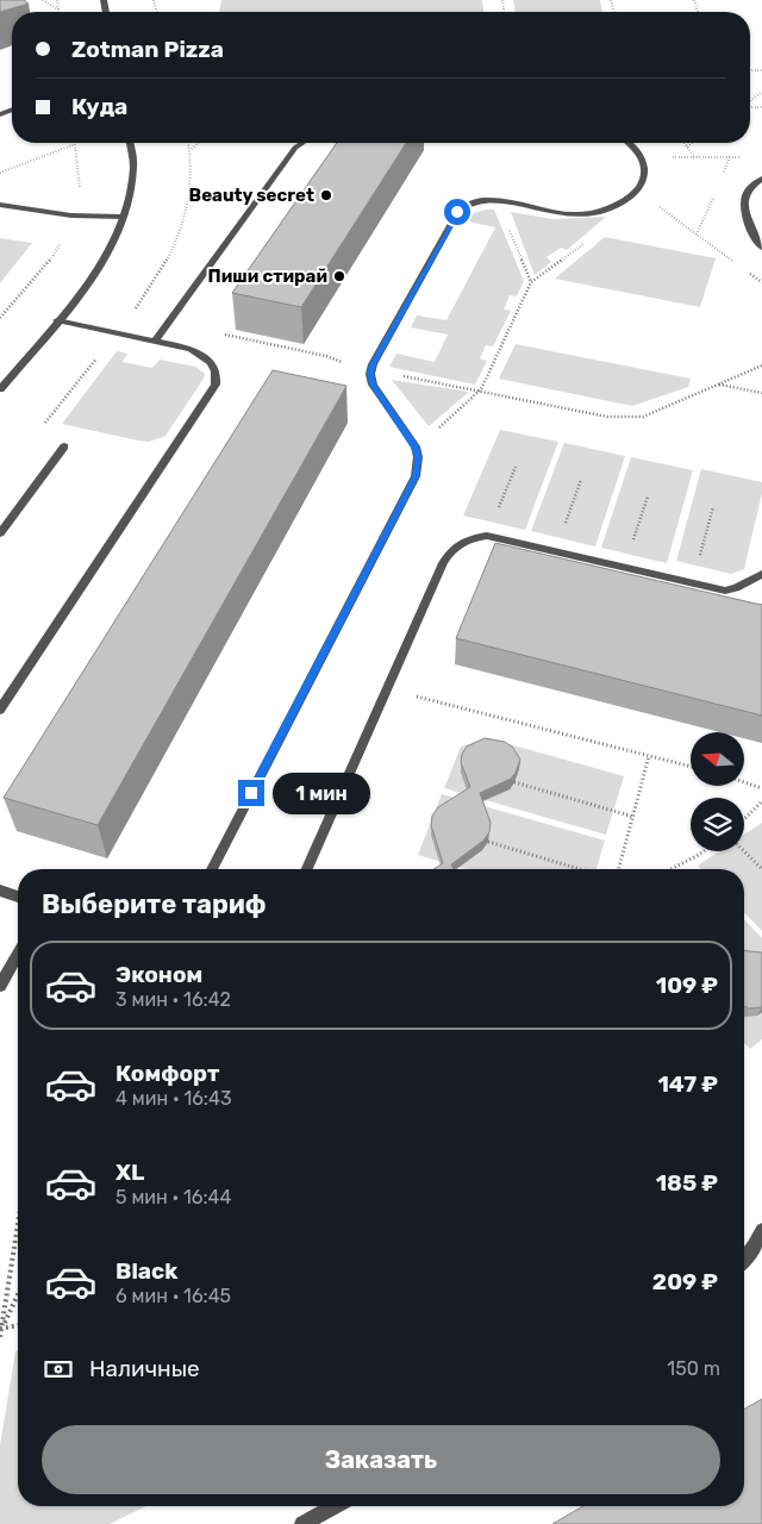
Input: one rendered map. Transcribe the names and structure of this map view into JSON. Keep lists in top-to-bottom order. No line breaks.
{"places":["Beauty secret","Пиши стирай"],"north":"left","page":{"banner":["Zotman Pizza","Куда"],"bubble":"1 мин","heading":"Выберите тариф","list":[{"name":"Эконом","note":"3 мин · 16:42","value":"109 ₽"},{"name":"Комфорт","note":"4 мин · 16:43","value":"147 ₽"},{"name":"XL","note":"5 мин · 16:44","value":"185 ₽"},{"name":"Black","note":"6 мин · 16:45","value":"209 ₽"}],"pay":["Наличные","150 m"],"buttons":"Заказать"}}
